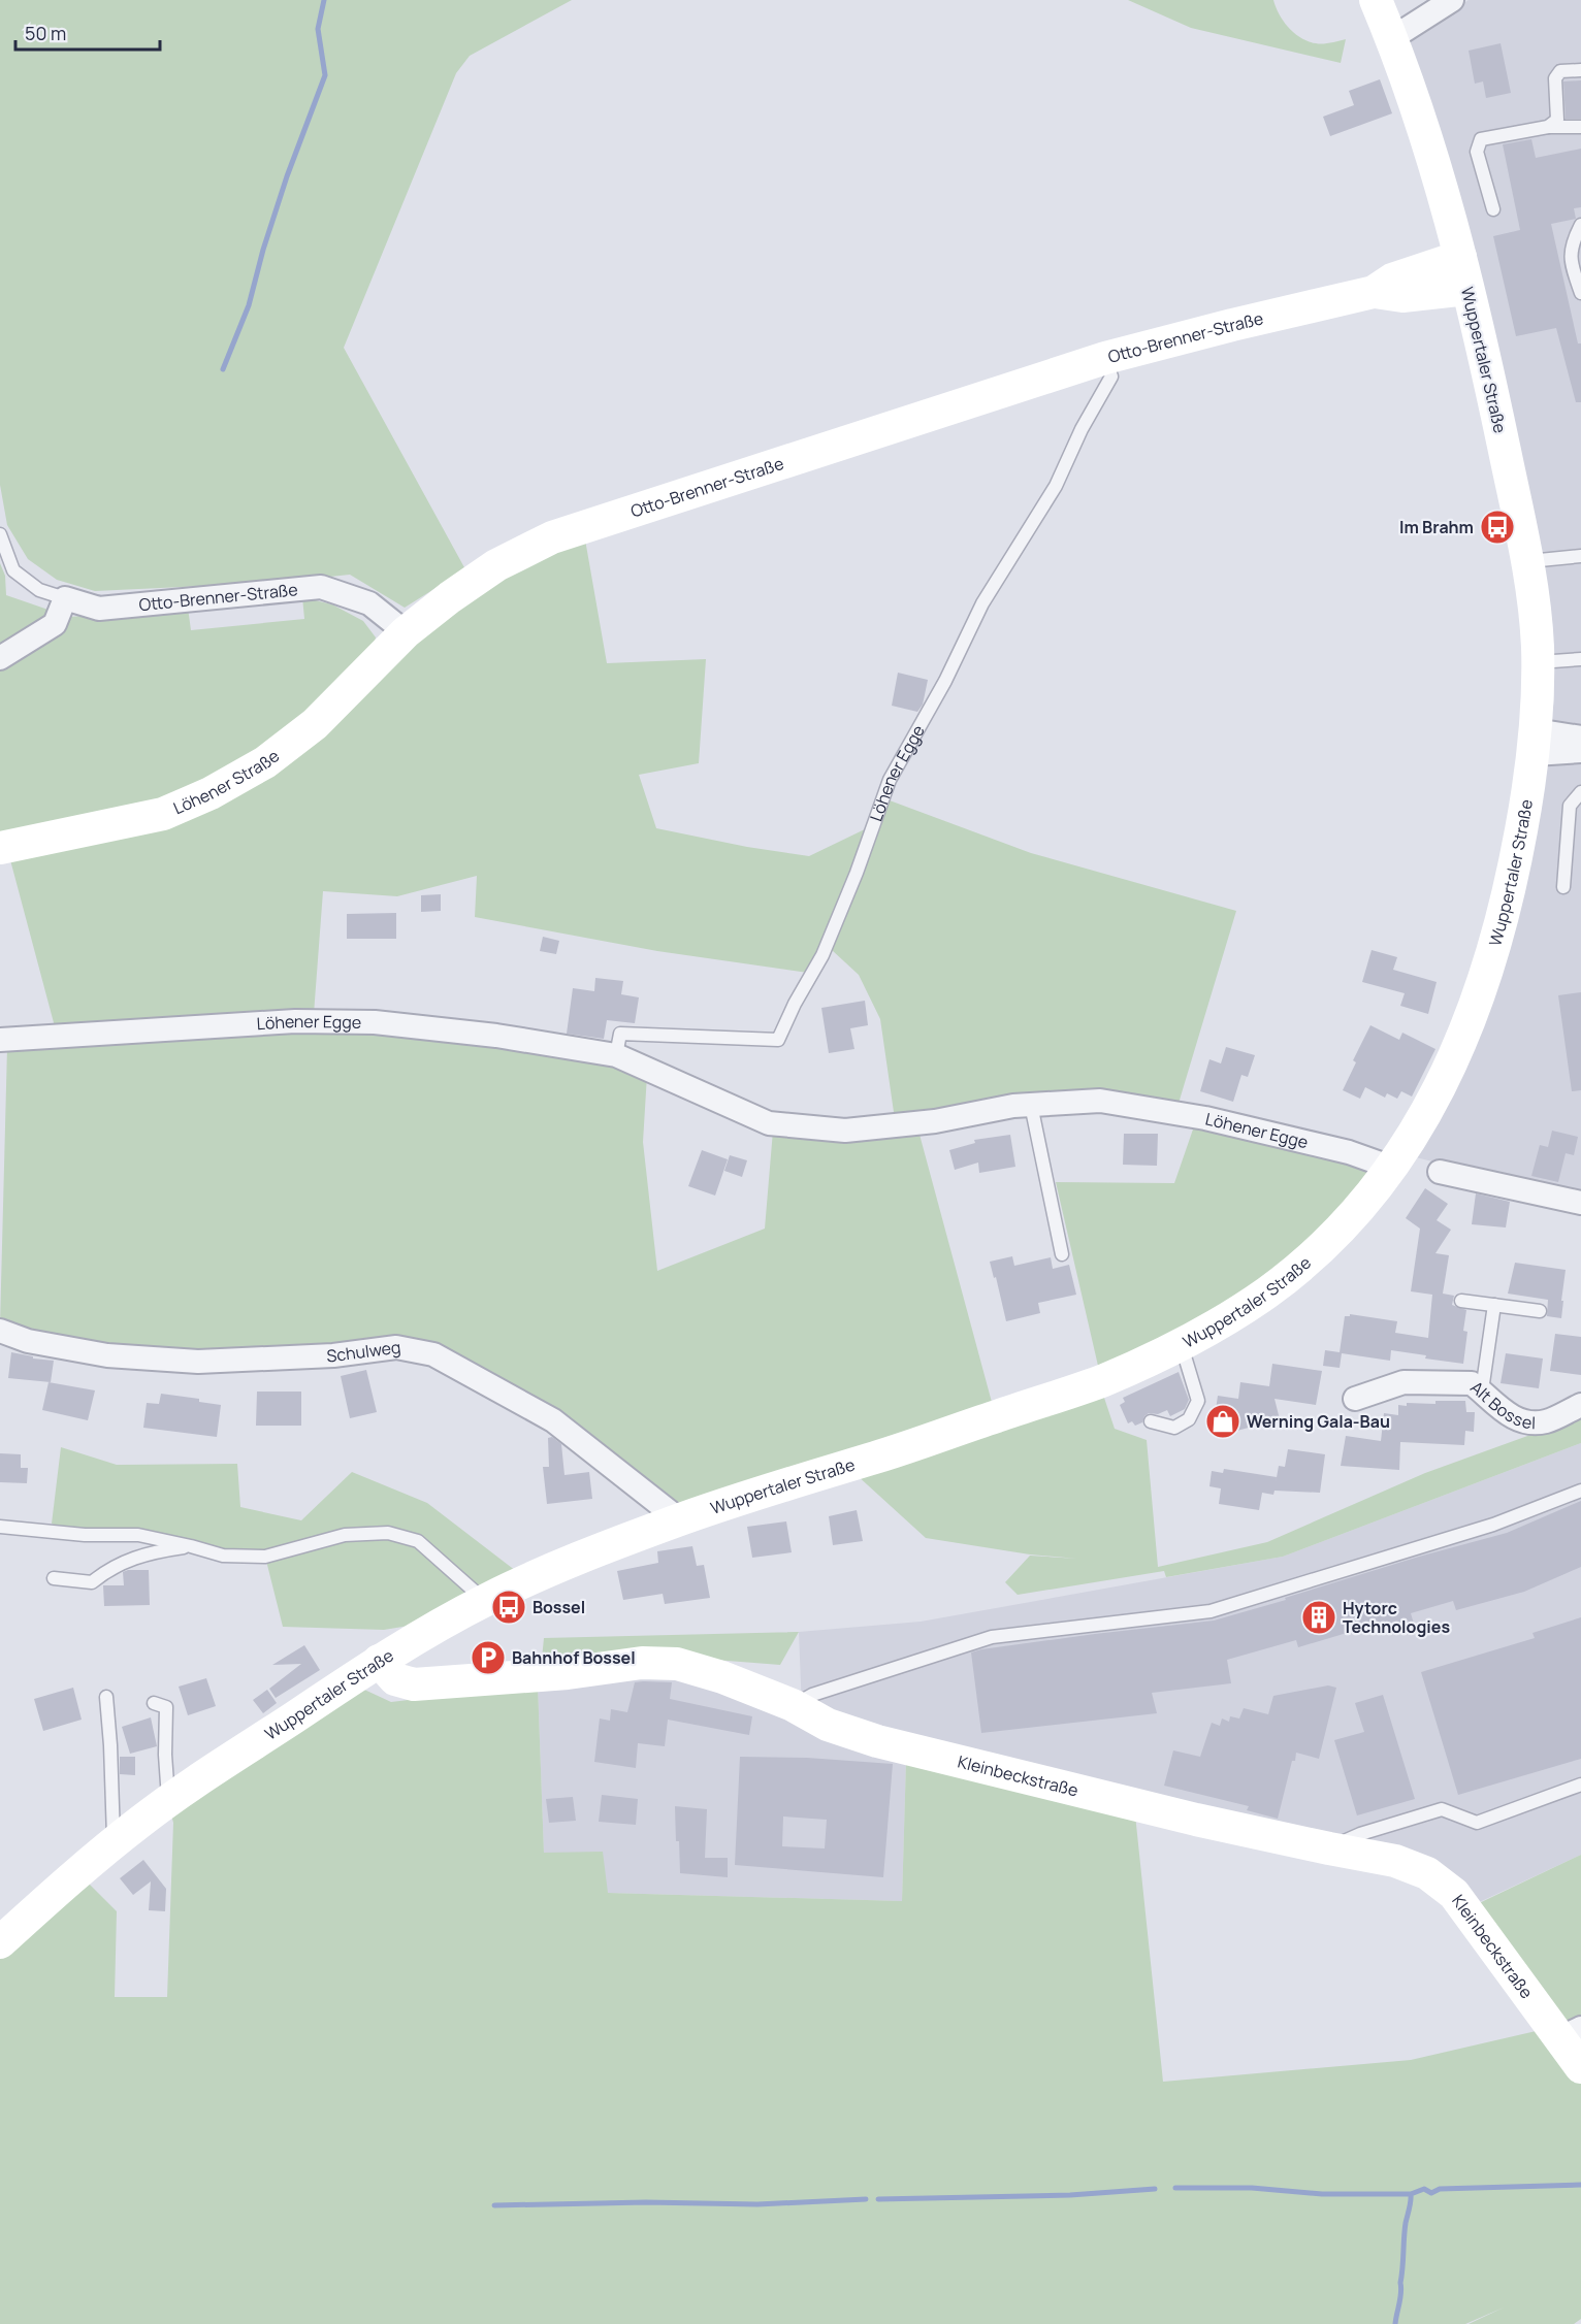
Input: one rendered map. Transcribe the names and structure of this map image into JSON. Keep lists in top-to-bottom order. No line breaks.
{"streets":{"street":["Otto-Brenner-Straße","Wuppertaler Straße","Löhener Egge","Löhener Straße","Schulweg","Alt Bossel","Kleinbeckstraße"]},"crossings":[["Otto-Brenner-Straße","Wuppertaler Straße"],["Otto-Brenner-Straße","Löhener Egge"],["Otto-Brenner-Straße","Löhener Straße"],["Wuppertaler Straße","Löhener Egge"],["Wuppertaler Straße","Schulweg"],["Wuppertaler Straße","Kleinbeckstraße"]],"places":{"bus stop":["Im Brahm","Bossel"],"shop":["Werning Gala-Bau"],"building":["Hytorc Technologies"],"parking":["Bahnhof Bossel"]},"scale_bar":"50 m"}
